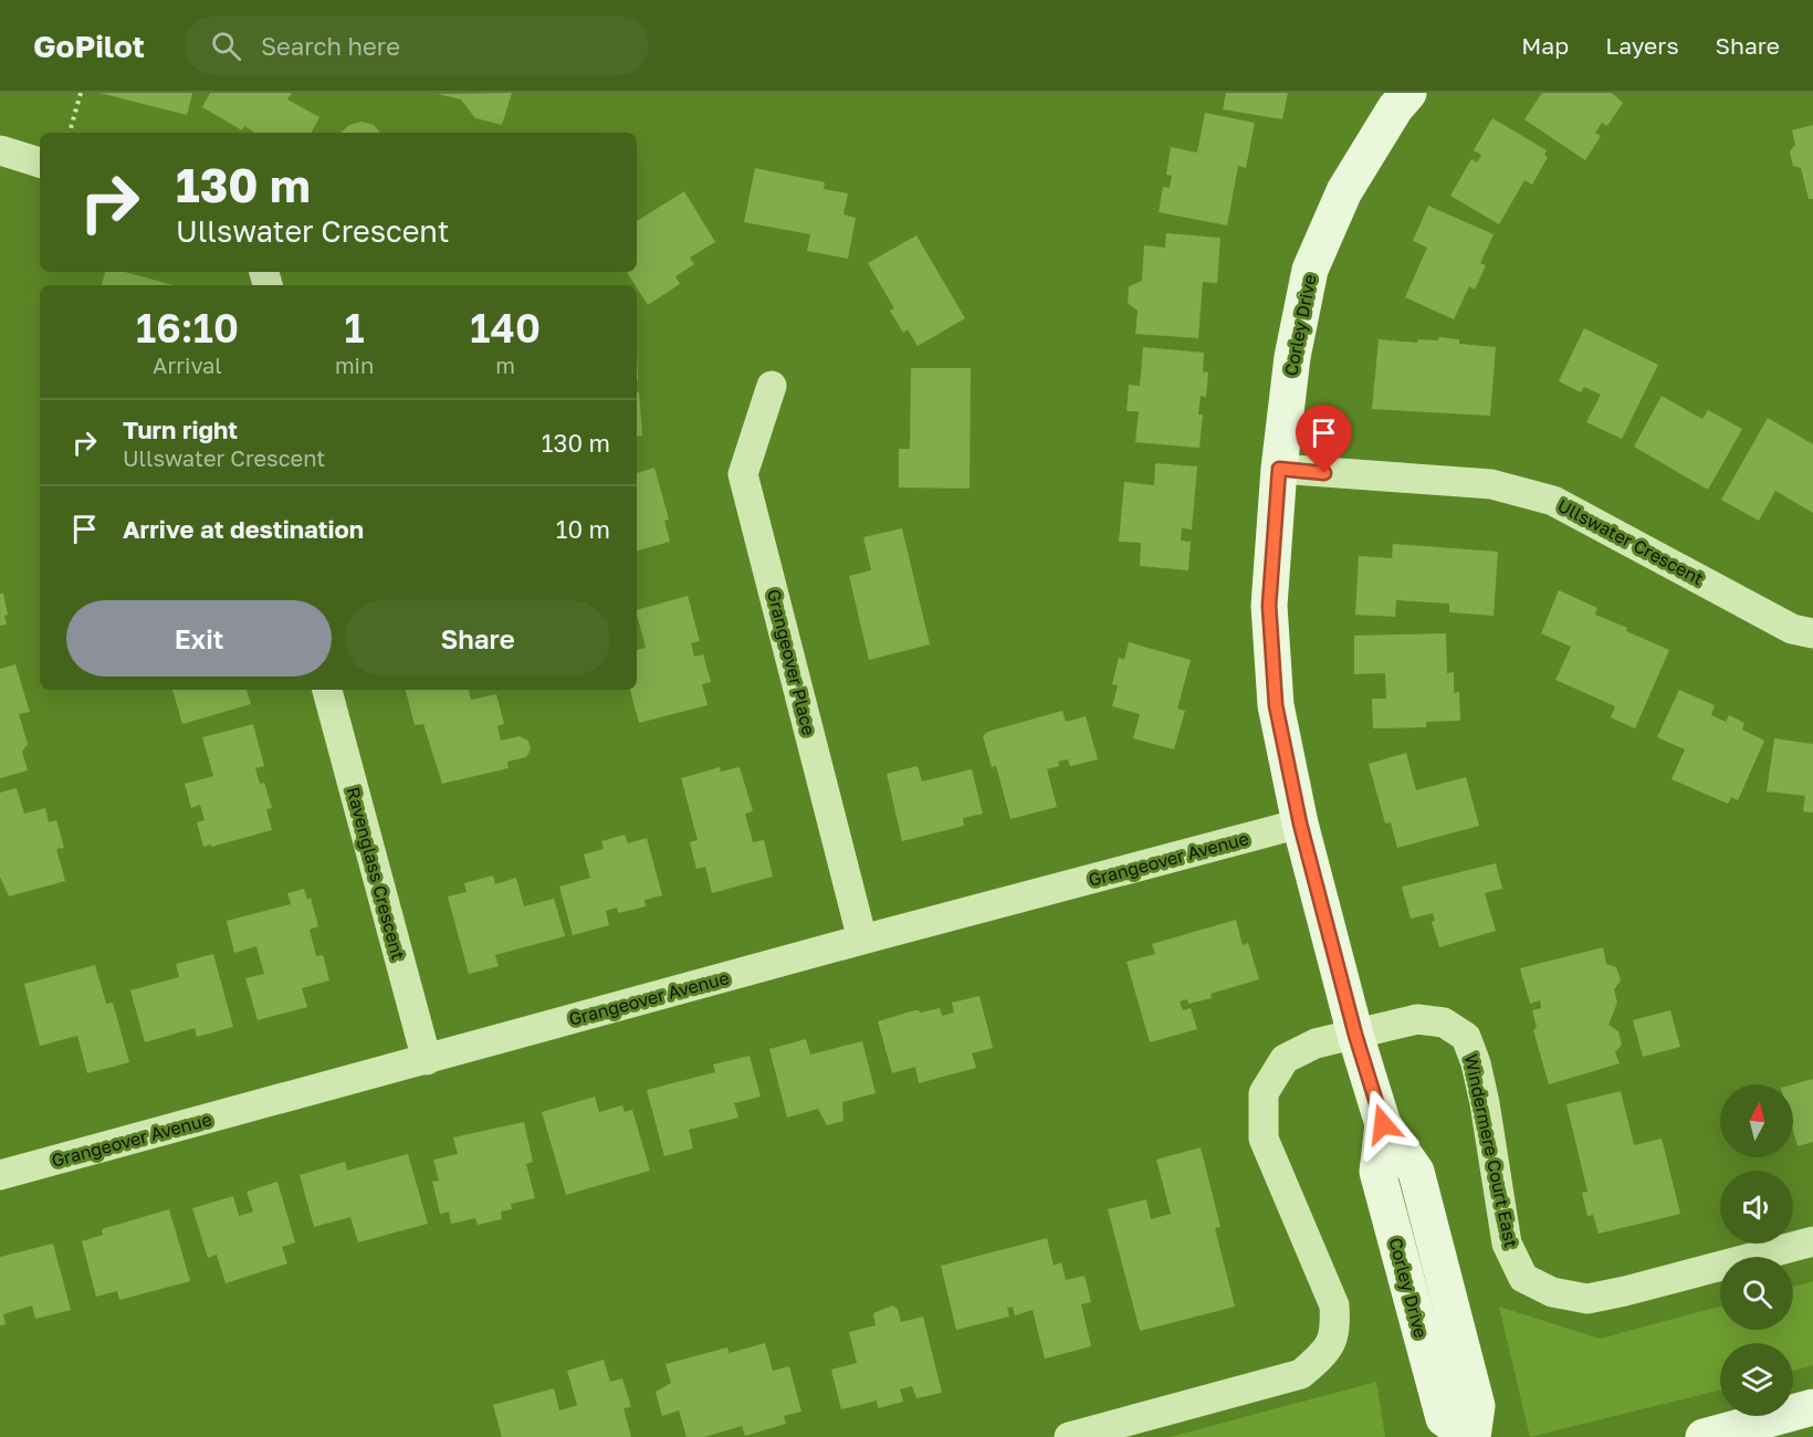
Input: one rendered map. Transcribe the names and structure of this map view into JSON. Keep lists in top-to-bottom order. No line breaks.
{"streets":{"street":["Corley Drive","Ullswater Crescent","Grangeover Place","Grangeover Avenue","Ravenglass Crescent","Windermere Court East"]},"crossings":[["Corley Drive","Ullswater Crescent"],["Corley Drive","Grangeover Avenue"],["Corley Drive","Windermere Court East"],["Grangeover Place","Grangeover Avenue"],["Grangeover Avenue","Ravenglass Crescent"]],"north":"top","page":{"header":"GoPilot","search":"Search here","nav":["Map","Layers","Share"],"turn":["130 m","Ullswater Crescent"],"eta":["16:10","Arrival","1","min","140","m"],"list":[{"name":"Turn right","note":"Ullswater Crescent","value":"130 m"},{"name":"Arrive at destination","value":"10 m"}],"buttons":["Exit","Share"]}}
